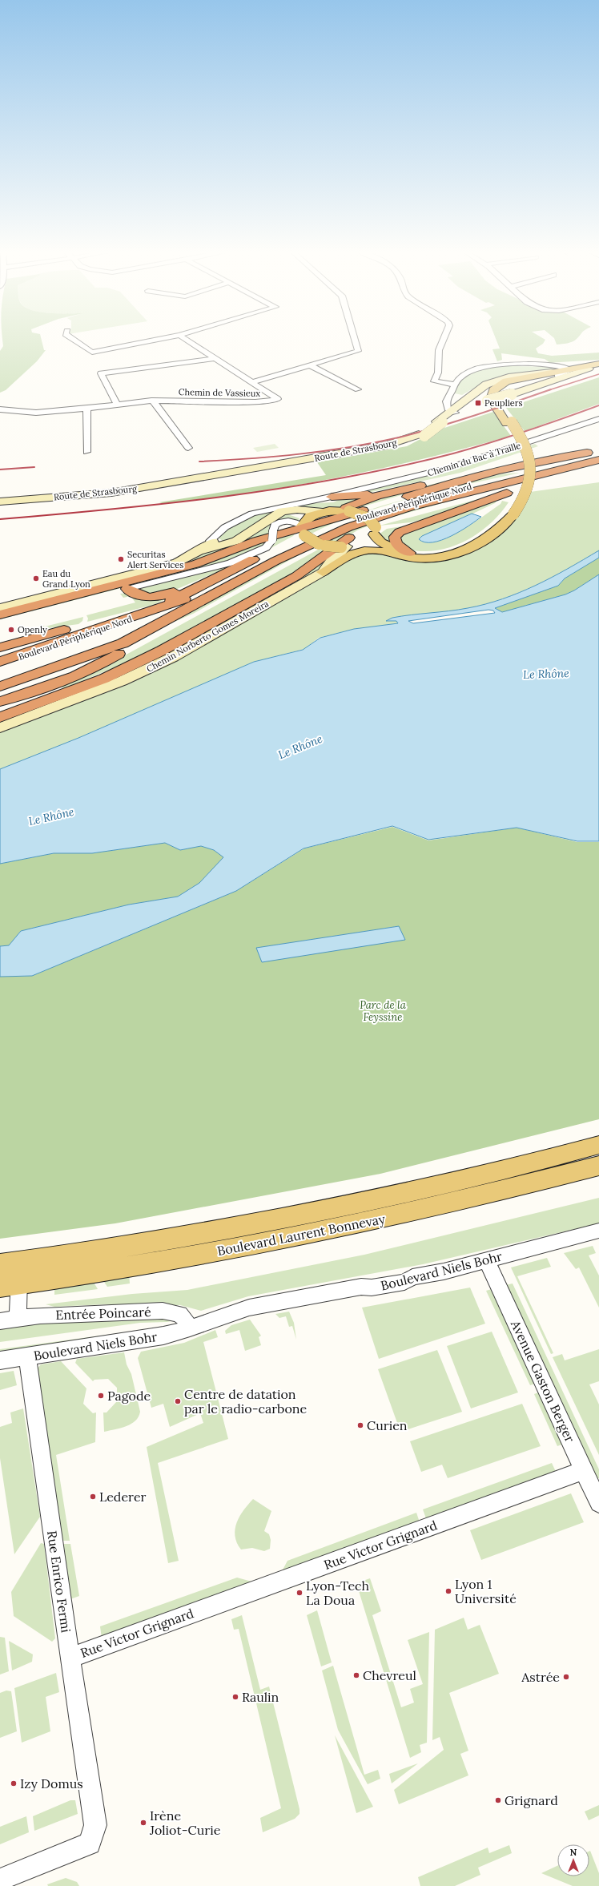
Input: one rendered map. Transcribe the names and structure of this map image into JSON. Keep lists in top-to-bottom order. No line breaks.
{"streets":{"highway":["Boulevard Périphérique Nord"],"main road":["Route de Strasbourg","Chemin du Bac à Traille","Chemin Norberto Gomes Moreira","Boulevard Laurent Bonnevay"],"street":["Chemin de Vassieux","Boulevard Niels Bohr","Entrée Poincaré","Avenue Gaston Berger","Rue Victor Grignard","Rue Enrico Fermi"]},"crossings":[["Boulevard Niels Bohr","Entrée Poincaré"],["Boulevard Niels Bohr","Avenue Gaston Berger"],["Boulevard Niels Bohr","Rue Enrico Fermi"],["Avenue Gaston Berger","Rue Victor Grignard"],["Rue Victor Grignard","Rue Enrico Fermi"]],"water":["Le Rhône"],"parks":["Parc de la Feyssine"],"places":{"transit":["Peupliers"],"other":["Securitas Alert Services","Eau du Grand Lyon","Openly","Pagode","Centre de datation par le radio-carbone","Curien","Lederer","Lyon 1 Université","Lyon-Tech La Doua","Chevreul","Astrée","Raulin","Izy Domus","Grignard","Irène Joliot-Curie"]},"north":"top"}
